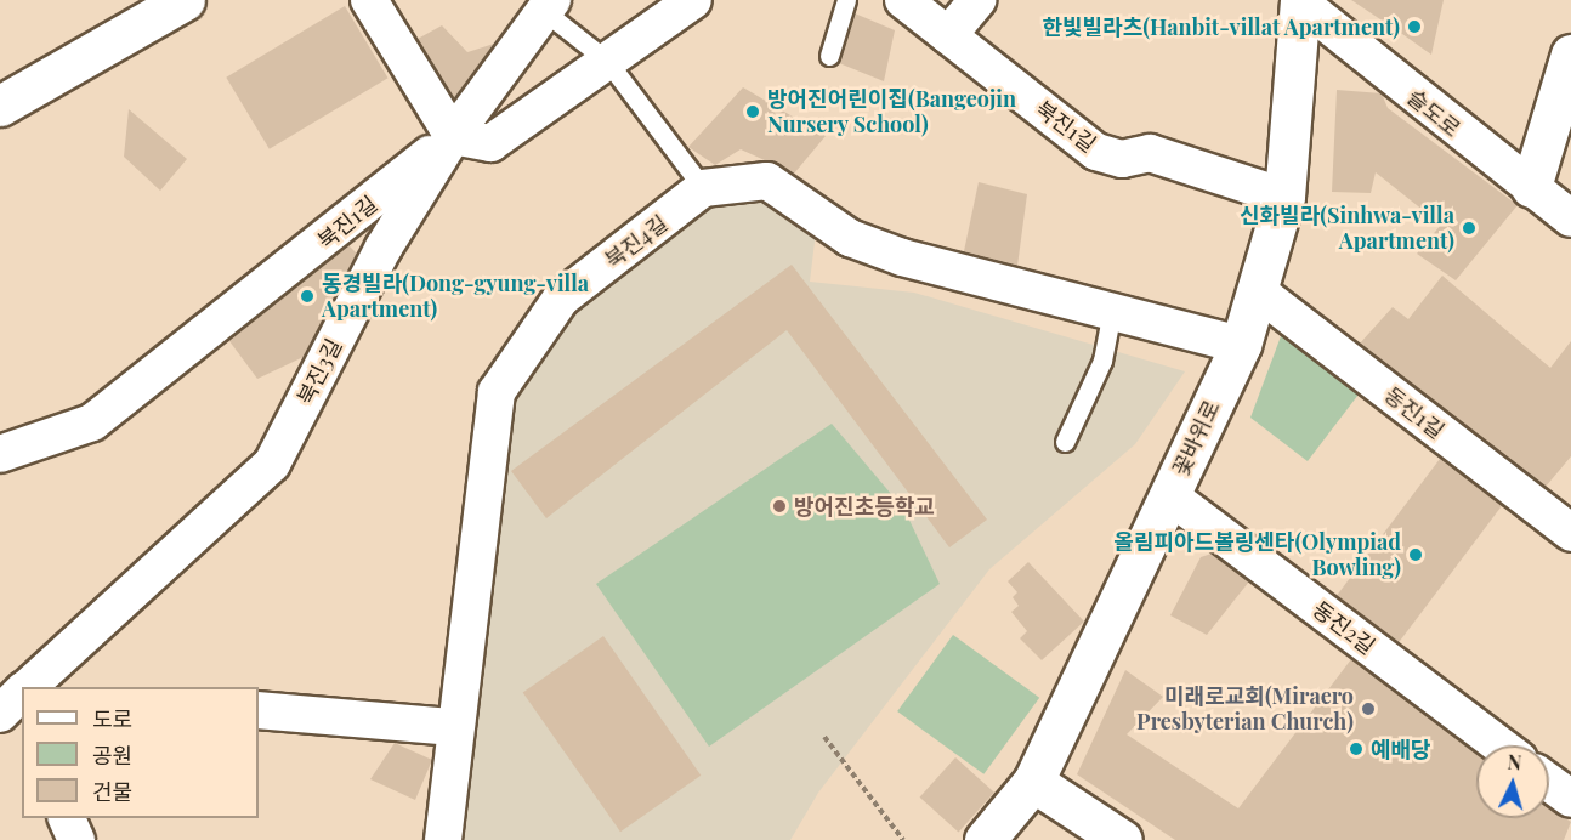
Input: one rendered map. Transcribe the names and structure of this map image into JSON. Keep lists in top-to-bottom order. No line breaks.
{"streets":{"street":["슬도로","북진1길","북진4길","북진3길","동진1길","꽃바위로","동진2길"]},"crossings":[["슬도로","꽃바위로"],["북진1길","북진3길"],["북진1길","꽃바위로"],["동진1길","꽃바위로"],["꽃바위로","동진2길"]],"places":["한빛빌라츠(Hanbit-villat Apartment)","방어진어린이집(Bangeojin Nursery School)","신화빌라(Sinhwa-villa Apartment)","동경빌라(Dong-gyung-villa Apartment)","방어진초등학교","올림피아드볼링센타(Olympiad Bowling)","미래로교회(Miraero Presbyterian Church)","예배당"],"legend":["도로","공원","건물"],"north":"top"}
